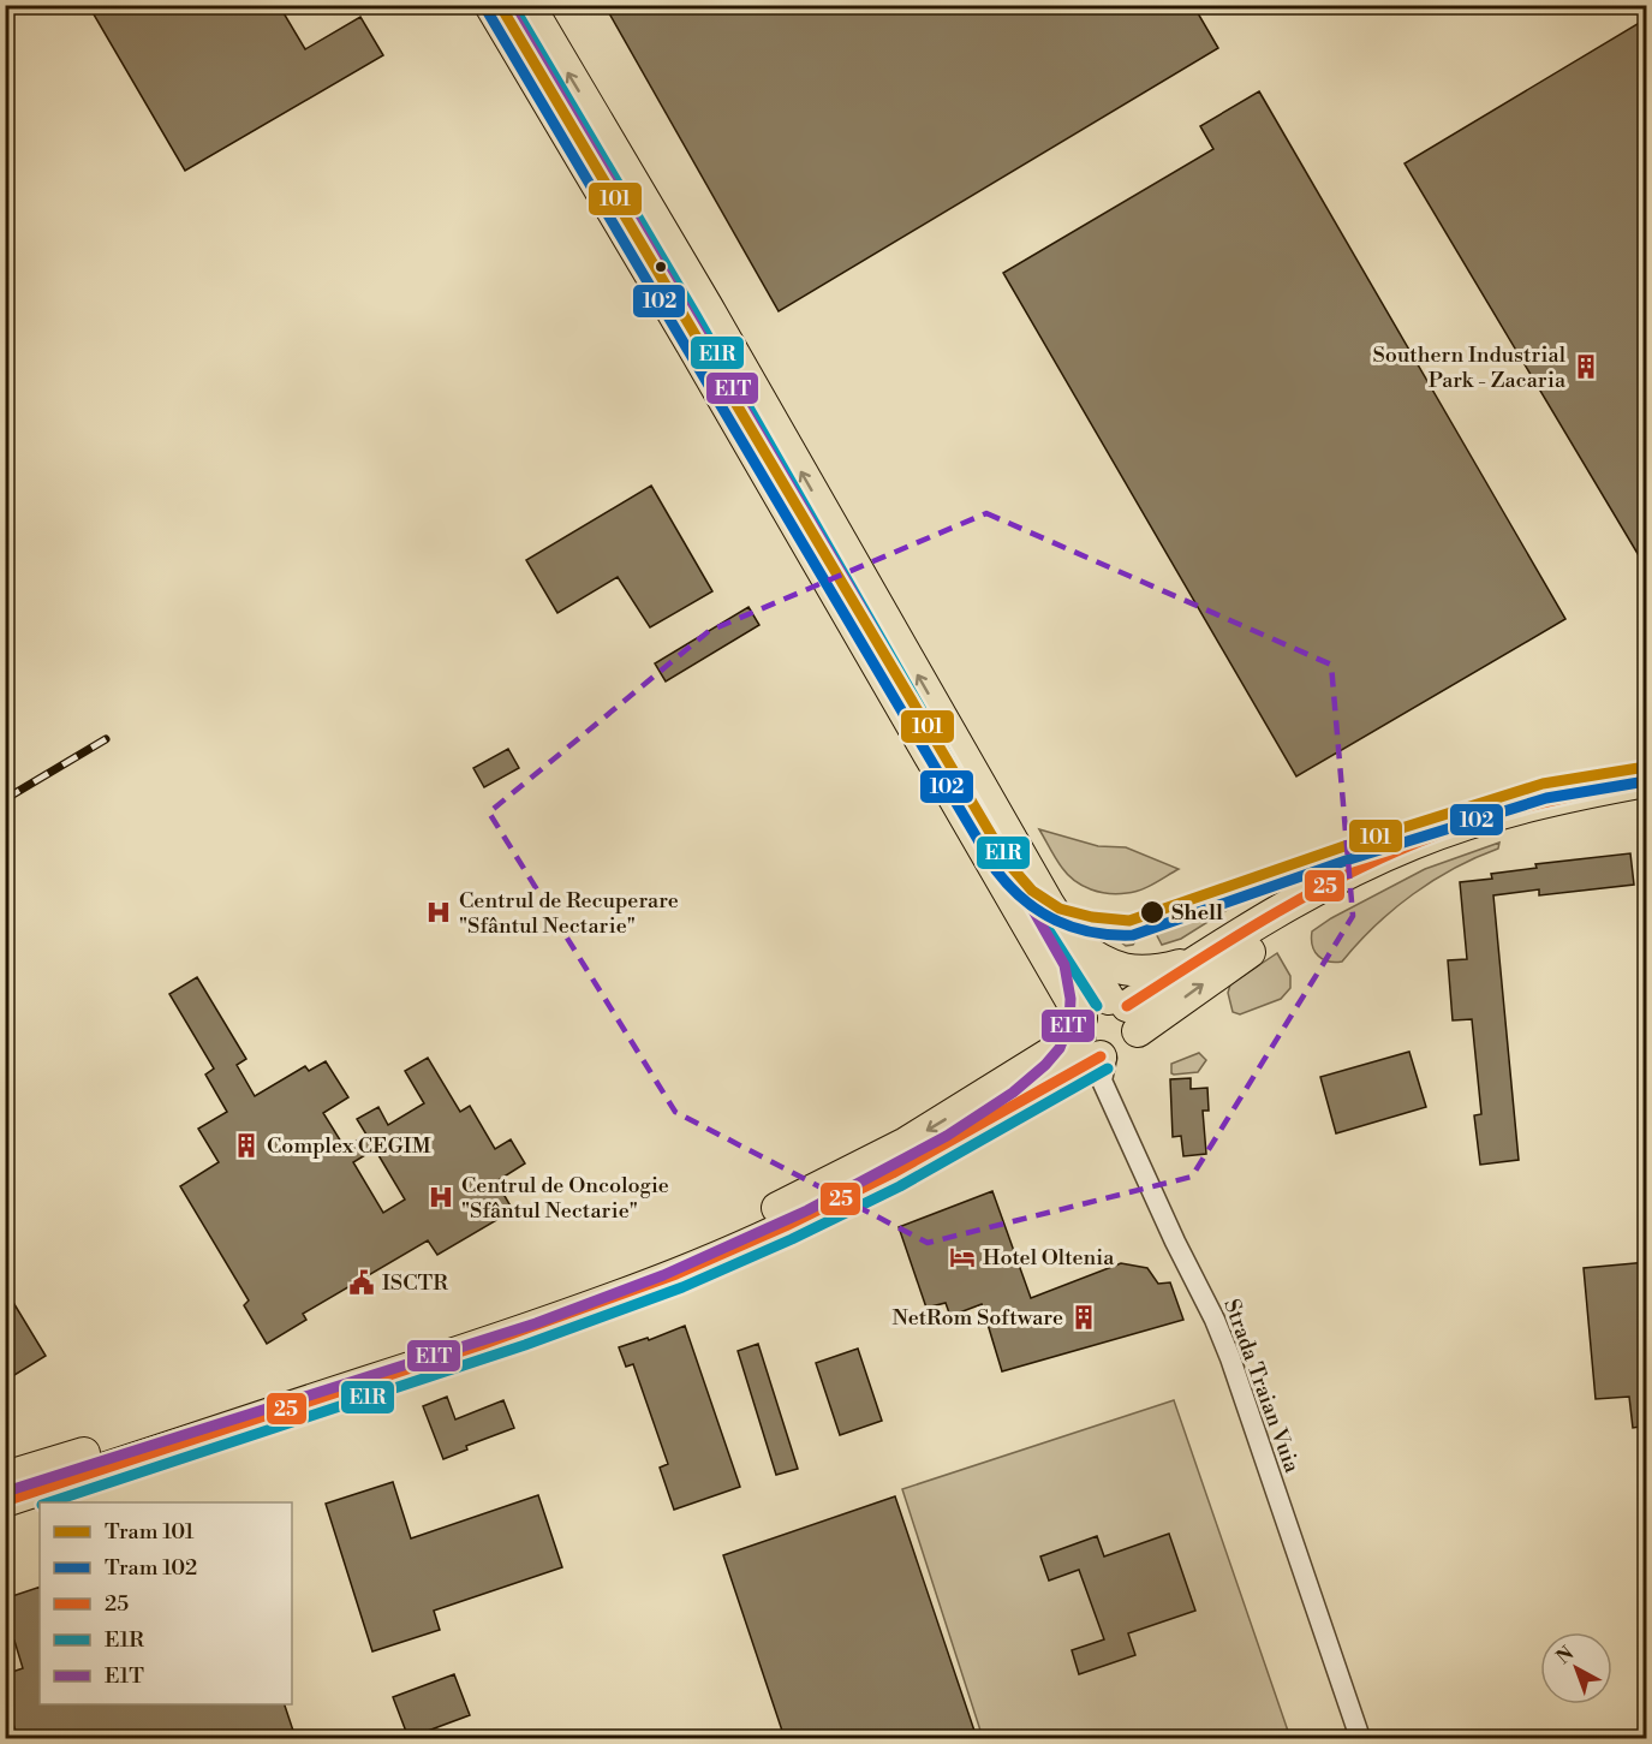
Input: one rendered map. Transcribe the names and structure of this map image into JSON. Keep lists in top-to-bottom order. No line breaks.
{"streets":{"street":["Strada Traian Vuia"]},"places":{"building":["Southern Industrial Park - Zacaria","Complex CEGIM","NetRom Software"],"hospital":["Centrul de Recuperare \"Sfântul Nectarie\"","Centrul de Oncologie \"Sfântul Nectarie\""],"other":["Shell"],"hotel":["Hotel Oltenia"],"public building":["ISCTR"]},"lines":["tram line 101","transit line E1T","tram line 102","transit line E1R","transit line 25"],"legend":["Tram 101","Tram 102","25","E1R","E1T"],"north":"top left"}
